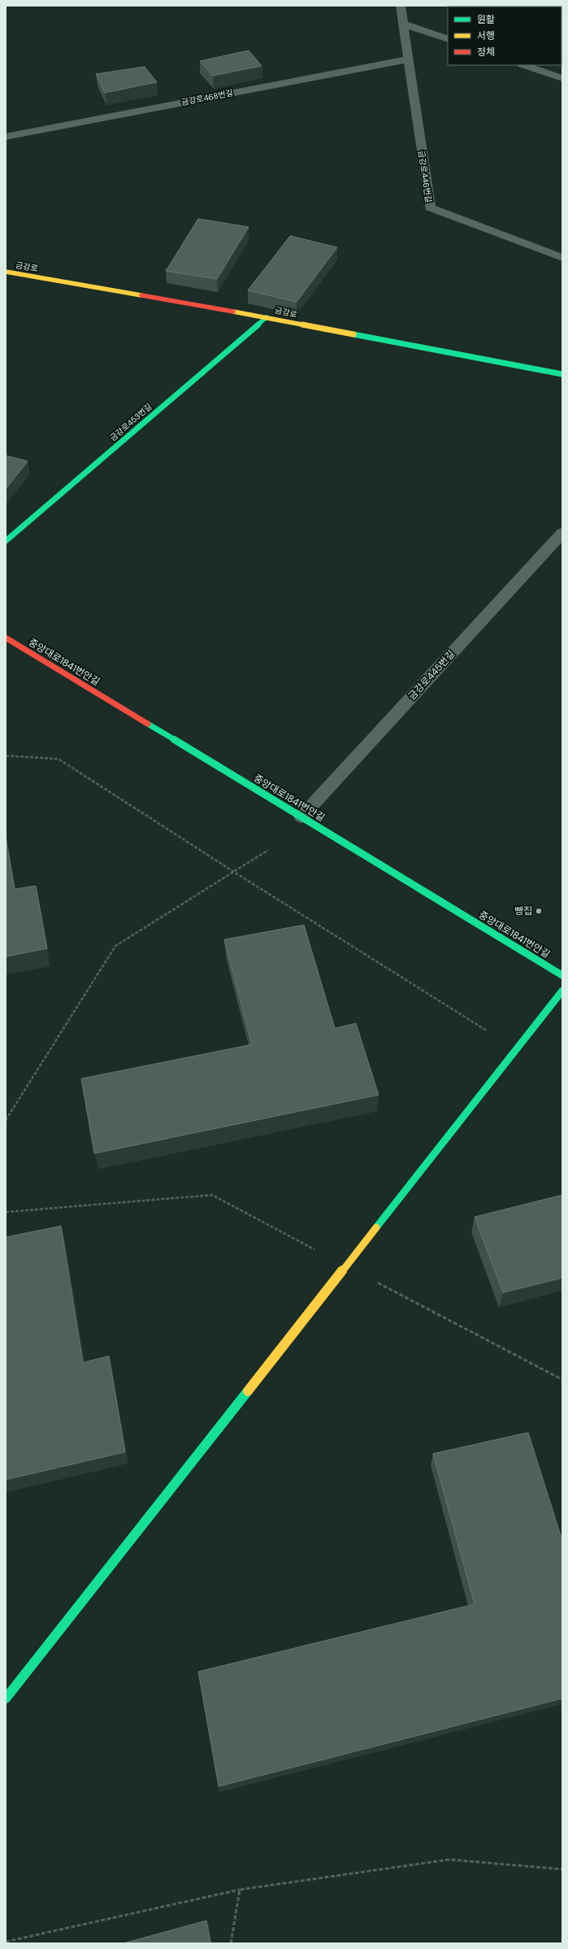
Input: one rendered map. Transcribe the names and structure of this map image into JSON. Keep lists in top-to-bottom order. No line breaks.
{"streets":{"street":["금강로468번길","금강로446번길","금강로","금강로453번길","중앙대로1841번안길","금강로445번길"]},"crossings":[["금강로468번길","금강로446번길"],["금강로","금강로453번길"],["중앙대로1841번안길","금강로445번길"]],"places":["빵집"],"legend":["원활","서행","정체"]}
